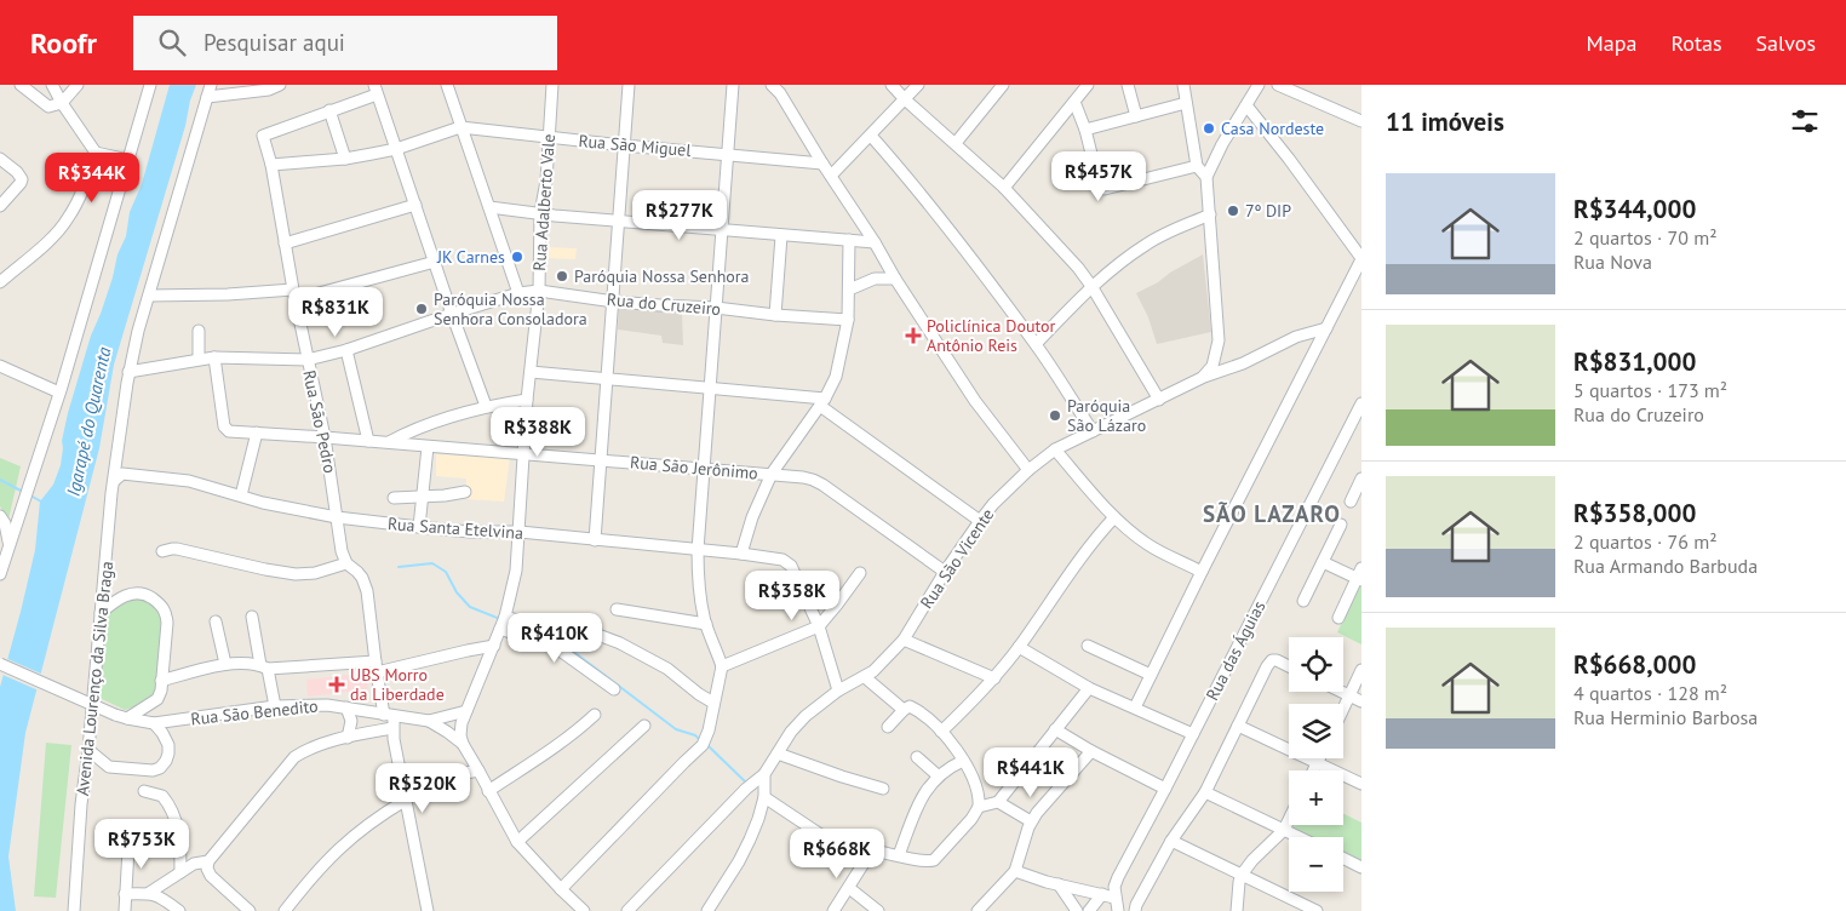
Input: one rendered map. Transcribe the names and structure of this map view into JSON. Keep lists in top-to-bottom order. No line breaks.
{"streets":{"street":["Rua São Miguel","Rua Adalberto Vale","Rua do Cruzeiro","Rua São Pedro","Rua São Jerônimo","Rua Santa Etelvina","Rua São Vicente","Rua das Águias","Avenida Lourenço da Silva Braga","Rua São Benedito"]},"crossings":[["Rua São Miguel","Rua Adalberto Vale"],["Rua São Miguel","Rua São Pedro"],["Rua Adalberto Vale","Rua do Cruzeiro"],["Rua Adalberto Vale","Rua São Jerônimo"],["Rua Adalberto Vale","Rua Santa Etelvina"],["Rua Adalberto Vale","Rua São Benedito"],["Rua do Cruzeiro","Rua São Pedro"],["Rua do Cruzeiro","Rua São Jerônimo"],["Rua do Cruzeiro","Avenida Lourenço da Silva Braga"],["Rua São Pedro","Rua São Jerônimo"],["Rua São Pedro","Rua Santa Etelvina"],["Rua São Pedro","Rua São Benedito"],["Rua São Jerônimo","Rua São Vicente"],["Rua Santa Etelvina","Avenida Lourenço da Silva Braga"]],"districts":["SÃO LAZARO"],"water":["Igarapé do Quarenta"],"places":{"other":["Casa Nordeste","7º DIP","JK Carnes","Paróquia Nossa Senhora","Paróquia Nossa Senhora Consoladora","Paróquia São Lázaro"],"health":["Policlínica Doutor Antônio Reis","UBS Morro da Liberdade"]},"page":{"header":"Roofr","search":"Pesquisar aqui","nav":["Mapa","Rotas","Salvos"],"heading":"11 imóveis","price":["R$457K","R$344K","R$277K","R$831K","R$388K","R$358K","R$410K","R$441K","R$520K","R$753K","R$668K"],"list":[{"name":"R$344,000","note":"2 quartos · 70 m² · Rua Nova"},{"name":"R$831,000","note":"5 quartos · 173 m² · Rua do Cruzeiro"},{"name":"R$358,000","note":"2 quartos · 76 m² · Rua Armando Barbuda"},{"name":"R$668,000","note":"4 quartos · 128 m² · Rua Herminio Barbosa"}],"map_buttons":["+","−"]}}
